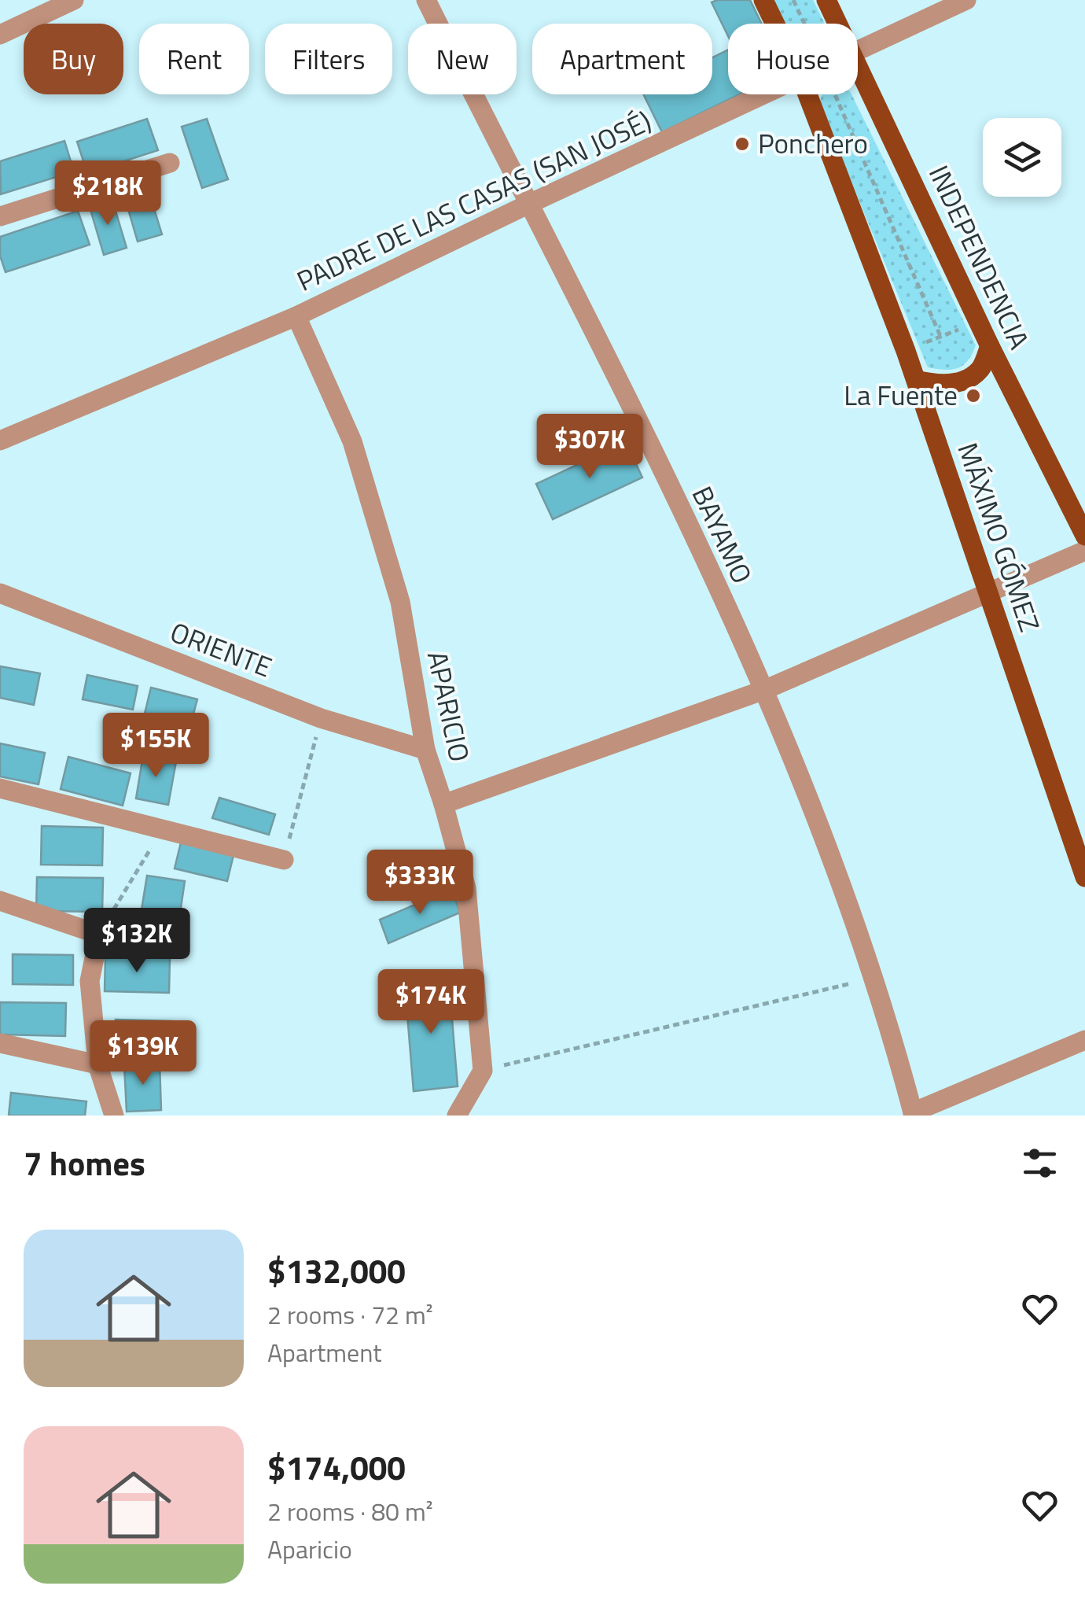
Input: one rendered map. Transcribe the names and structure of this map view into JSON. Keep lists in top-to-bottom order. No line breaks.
{"streets":{"main road":["INDEPENDENCIA","MÁXIMO GÓMEZ"],"street":["PADRE DE LAS CASAS (SAN JOSÉ)","BAYAMO","ORIENTE","APARICIO"]},"crossings":[["PADRE DE LAS CASAS (SAN JOSÉ)","BAYAMO"],["PADRE DE LAS CASAS (SAN JOSÉ)","APARICIO"],["ORIENTE","APARICIO"]],"places":["Ponchero","La Fuente"],"page":{"chip":["Buy","Rent","Filters","New","Apartment","House"],"price":["$218K","$307K","$155K","$333K","$132K","$174K","$139K"],"heading":"7 homes","list":[{"name":"$132,000","note":"2 rooms · 72 m² · Apartment"},{"name":"$174,000","note":"2 rooms · 80 m² · Aparicio"}]}}
